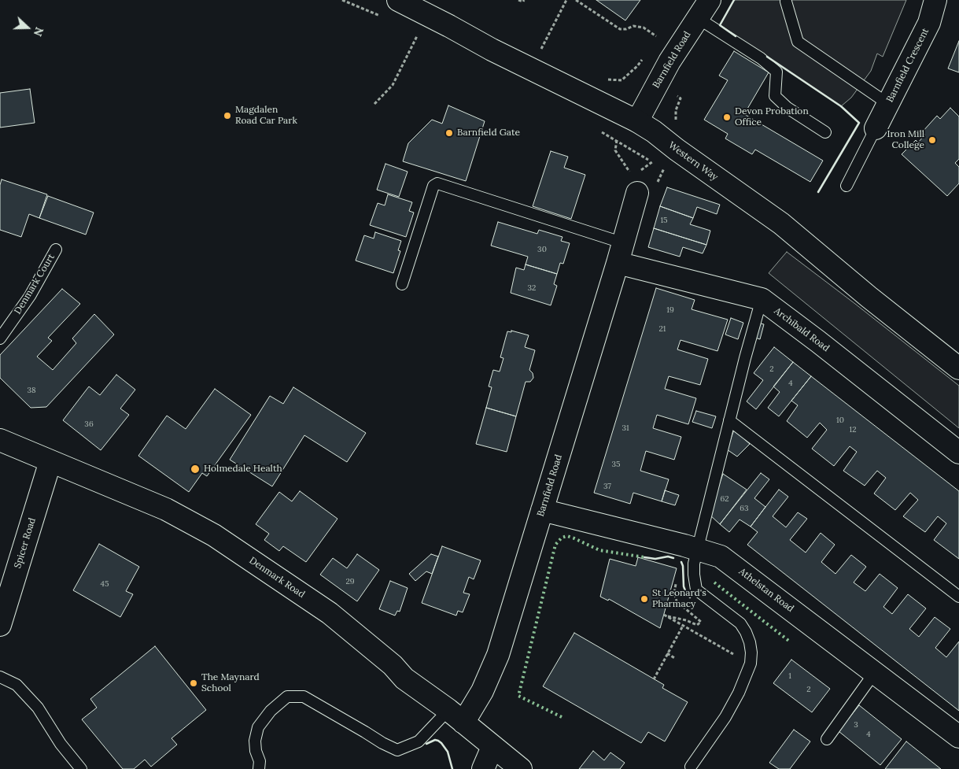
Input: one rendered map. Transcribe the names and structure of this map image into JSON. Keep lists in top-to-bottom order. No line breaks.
{"streets":{"street":["Barnfield Road","Barnfield Crescent","Western Way","Archibald Road","Spicer Road","Denmark Road","Athelstan Road"],"lane":["Denmark Court"]},"crossings":[["Barnfield Road","Western Way"],["Barnfield Road","Archibald Road"],["Barnfield Road","Denmark Road"],["Barnfield Road","Athelstan Road"],["Spicer Road","Denmark Road"]],"places":["Magdalen Road Car Park","Devon Probation Office","Barnfield Gate","Iron Mill College","Holmedale Health","St Leonard's Pharmacy","The Maynard School"],"house_numbers":["15","30","32","19","21","2","4","38","10","36","31","12","35","37","62","63","29","45","1","2","3","4"],"north":"right"}
